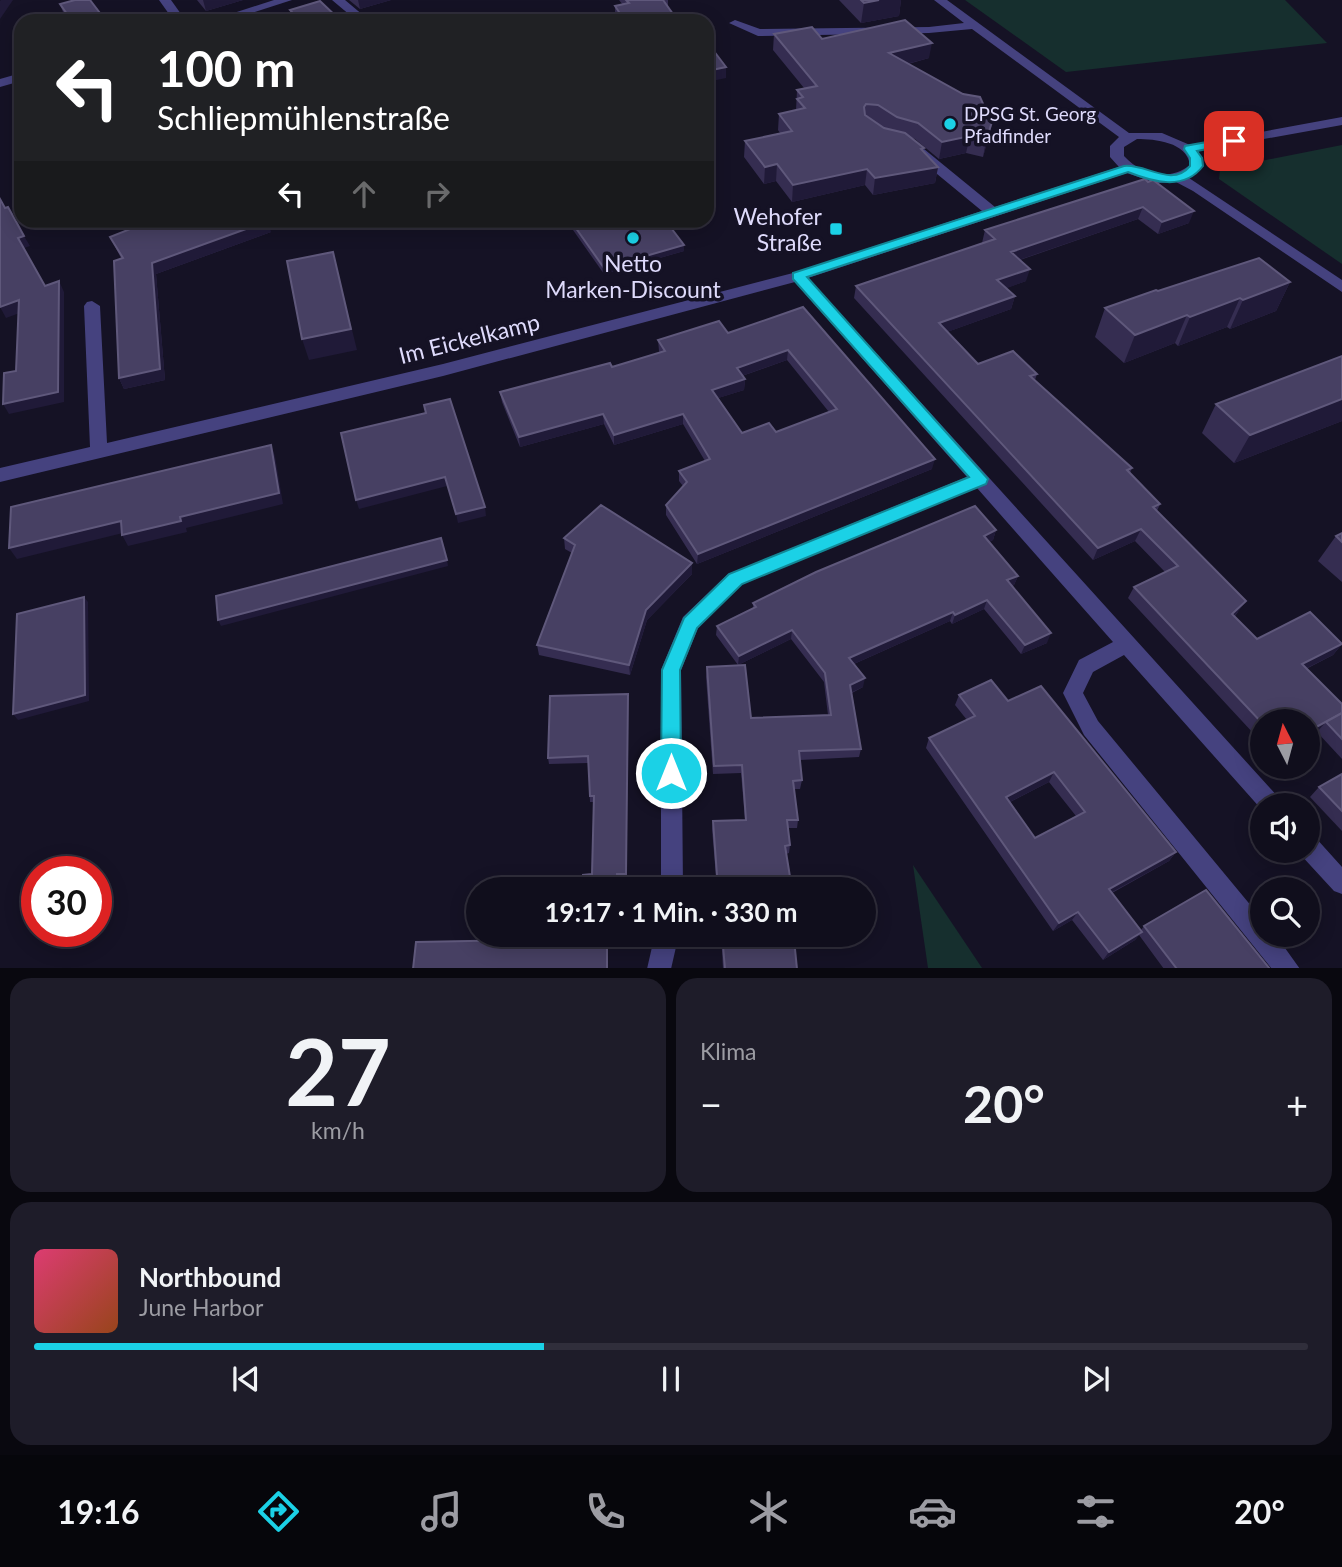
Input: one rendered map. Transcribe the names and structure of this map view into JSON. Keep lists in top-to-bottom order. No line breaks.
{"streets":{"street":["Im Eickelkamp"]},"places":{"other":["DPSG St. Georg Pfadfinder","Netto Marken-Discount"],"transit":["Wehofer Straße"]},"north":"top","page":{"turn":["100 m","Schliepmühlenstraße"],"limit":"30","trip":"19:17 · 1 Min. · 330 m","tile":[["27","km/h"],"Klima"],"heat":["−","20°","+"],"song":["Northbound","June Harbor"],"tabs":["19:16","20°"]}}
